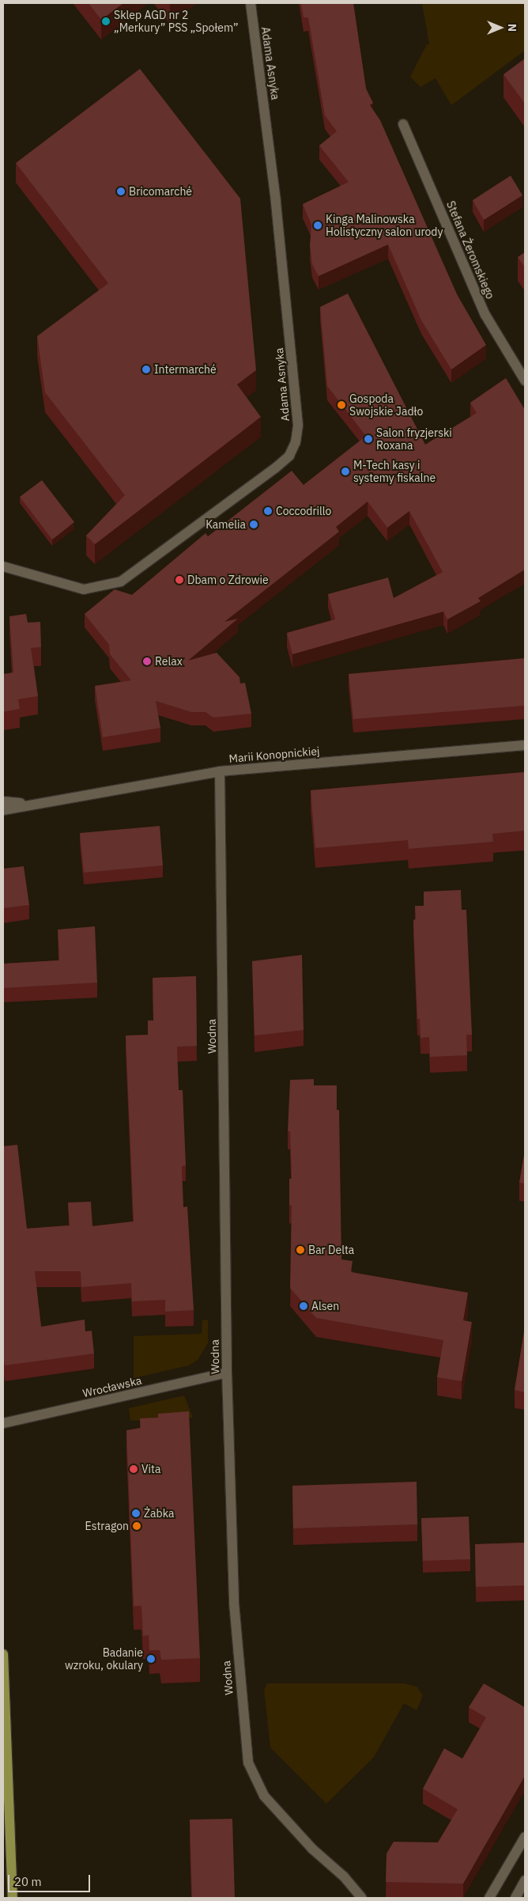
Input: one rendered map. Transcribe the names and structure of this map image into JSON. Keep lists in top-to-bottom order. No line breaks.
{"streets":{"street":["Adama Asnyka","Stefana Żeromskiego","Marii Konopnickiej","Wodna","Wrocławska"]},"crossings":[["Marii Konopnickiej","Wodna"],["Wodna","Wrocławska"]],"places":["Sklep AGD nr 2 „Merkury” PSS „Społem”","Bricomarché","Kinga Malinowska Holistyczny salon urody","Intermarché","Gospoda Swojskie Jadło","Salon fryzjerski Roxana","M-Tech kasy i systemy fiskalne","Coccodrillo","Kamelia","Dbam o Zdrowie","Relax","Bar Delta","Alsen","Vita","Żabka","Estragon","Badanie wzroku, okulary"],"scale_bar":"20 m","north":"right"}
